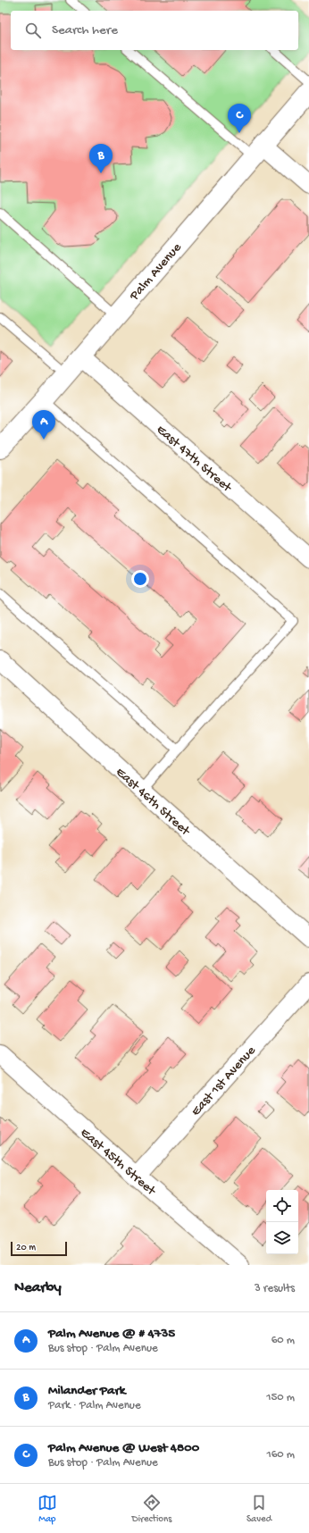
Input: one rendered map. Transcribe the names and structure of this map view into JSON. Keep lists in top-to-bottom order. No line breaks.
{"streets":{"main road":["Palm Avenue"],"street":["East 47th Street","East 46th Street","East 1st Avenue","East 45th Street"]},"crossings":[["Palm Avenue","East 47th Street"],["East 1st Avenue","East 45th Street"]],"scale_bar":"20 m","page":{"search":"Search here","pins":["C","B","A"],"scale":"20 m","heading":["Nearby","3 results"],"list":[{"mark":"A","name":"Palm Avenue @ # 4735","note":"Bus stop · Palm Avenue","value":"60 m"},{"mark":"B","name":"Milander Park","note":"Park · Palm Avenue","value":"150 m"},{"mark":"C","name":"Palm Avenue @ West 4800","note":"Bus stop · Palm Avenue","value":"160 m"}],"nav":["Map","Directions","Saved"]}}
